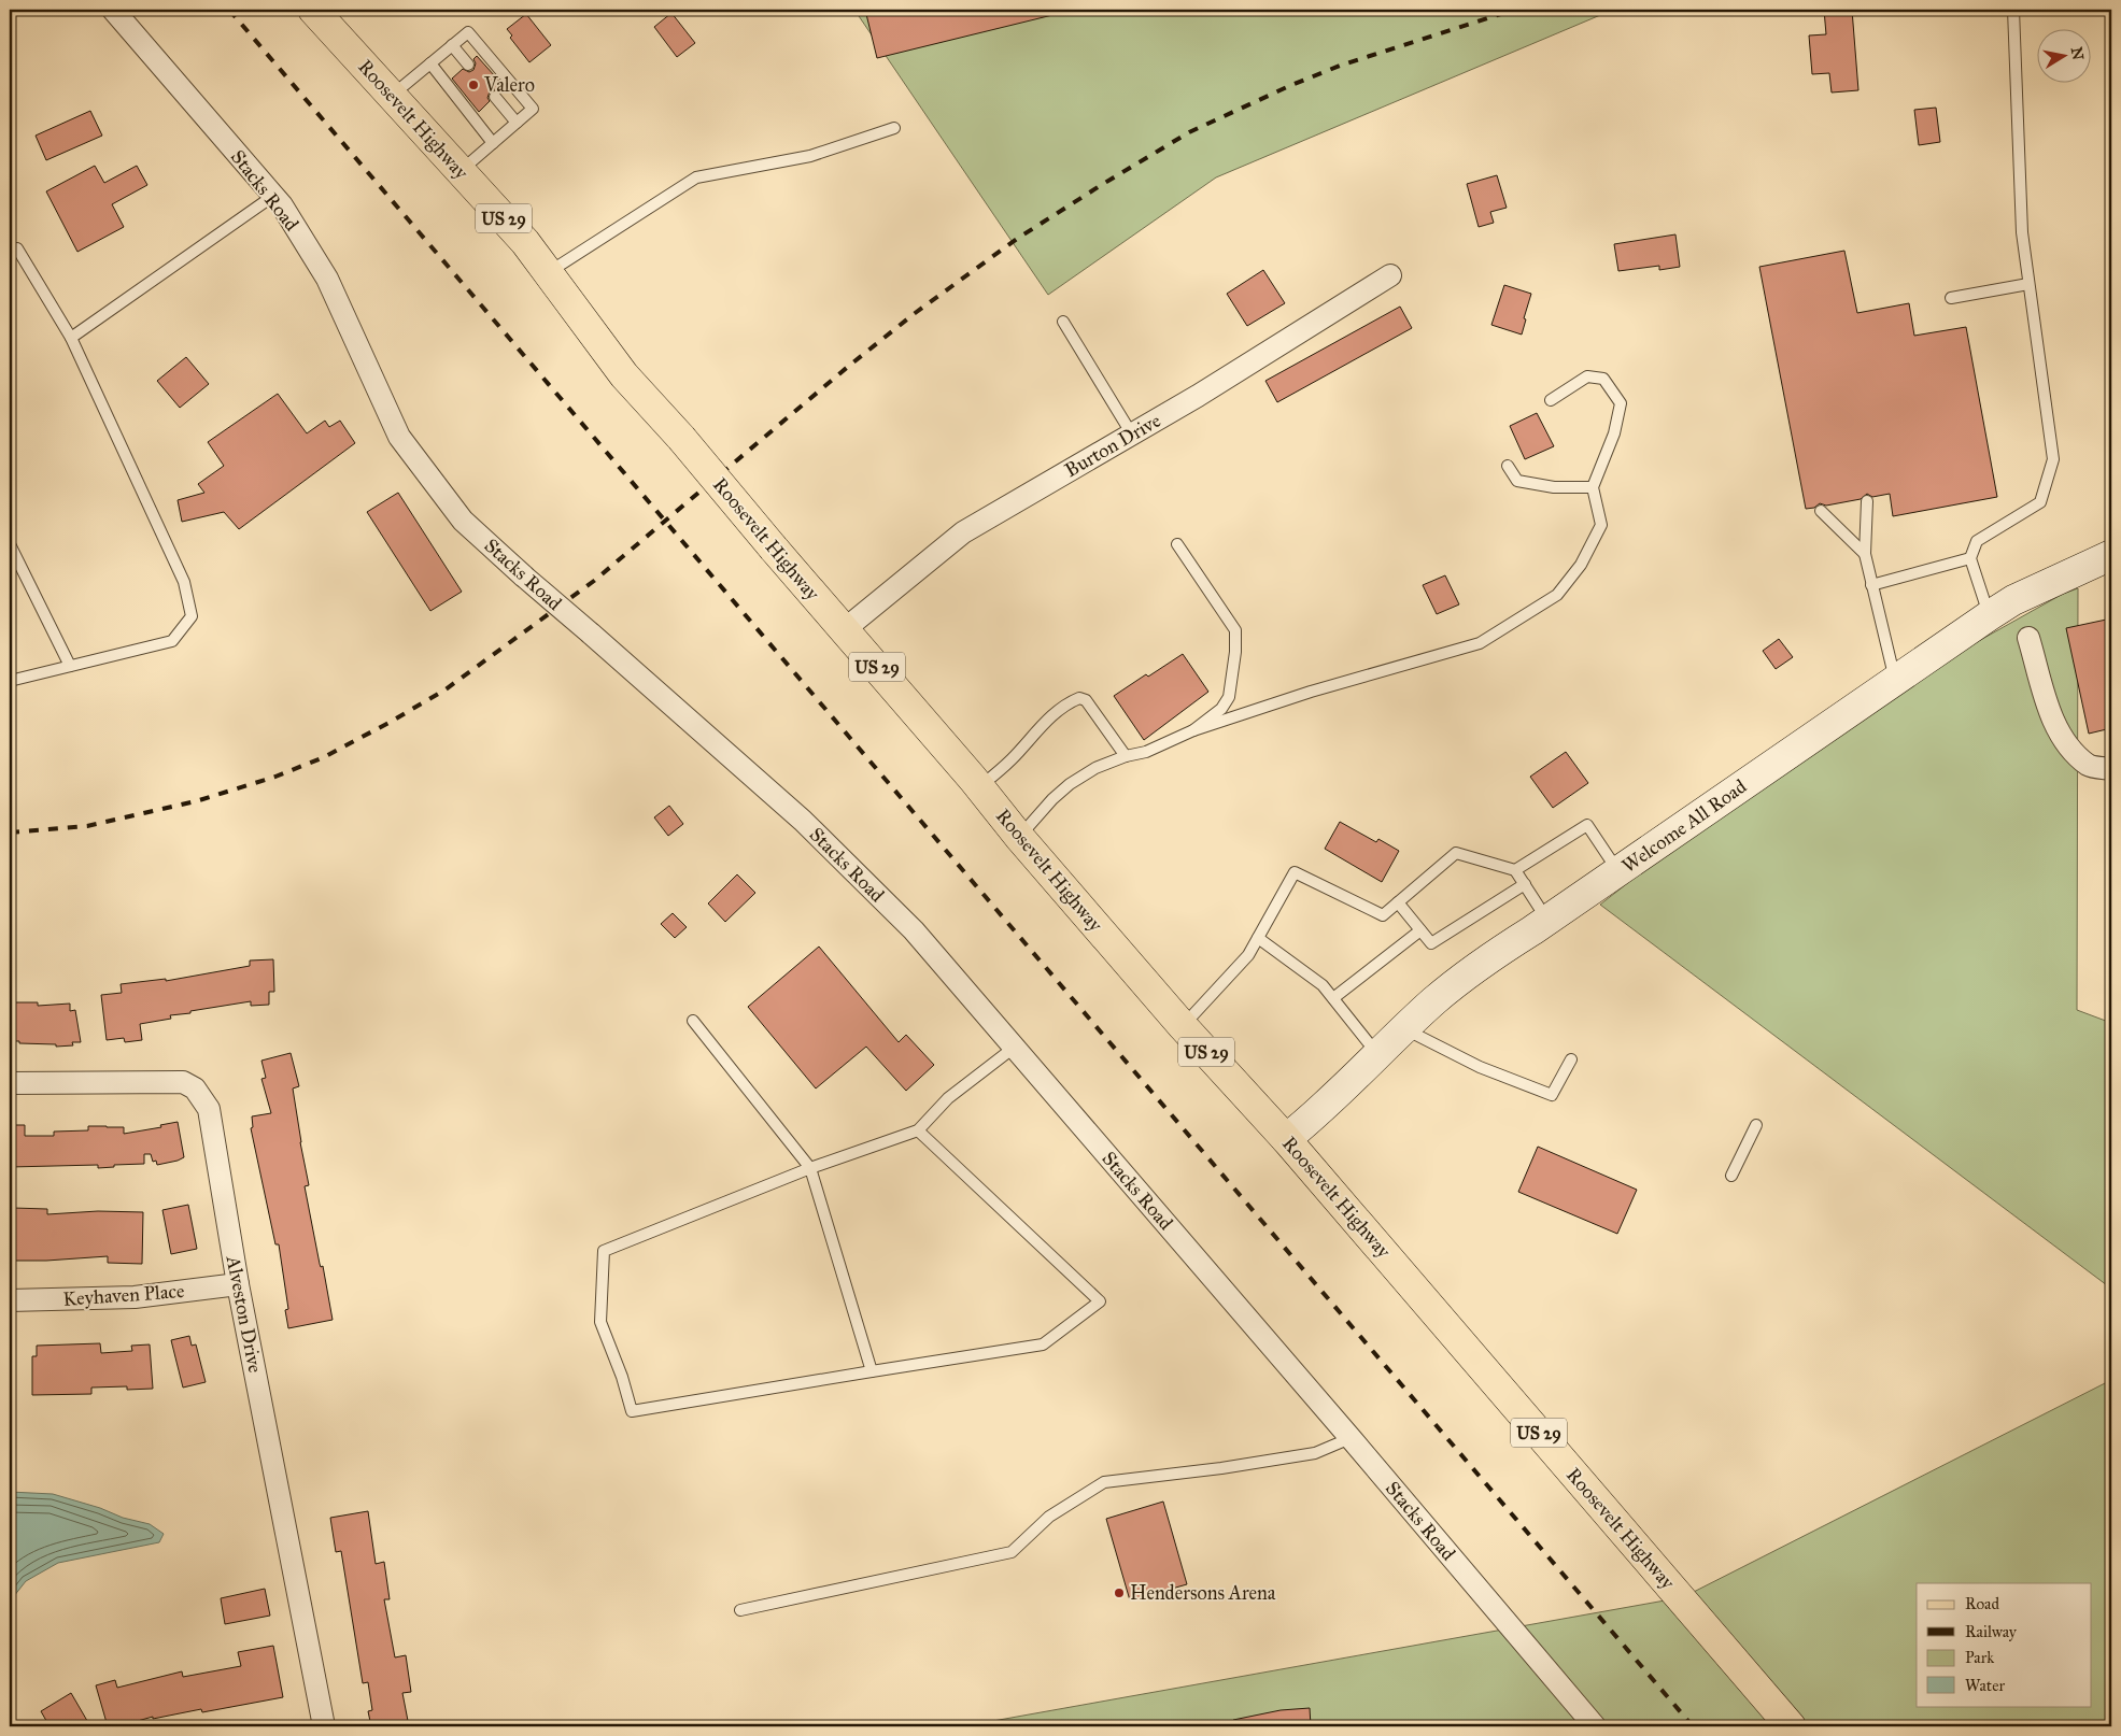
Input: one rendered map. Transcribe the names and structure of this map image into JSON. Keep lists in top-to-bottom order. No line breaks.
{"streets":{"main road":["Roosevelt Highway","US 29"],"street":["Stacks Road","Burton Drive","Welcome All Road","Keyhaven Place","Alveston Drive"]},"crossings":[["Roosevelt Highway","Burton Drive"],["Roosevelt Highway","Welcome All Road"],["Keyhaven Place","Alveston Drive"]],"places":["Valero","Hendersons Arena"],"legend":["Road","Railway","Park","Water"],"north":"right"}
